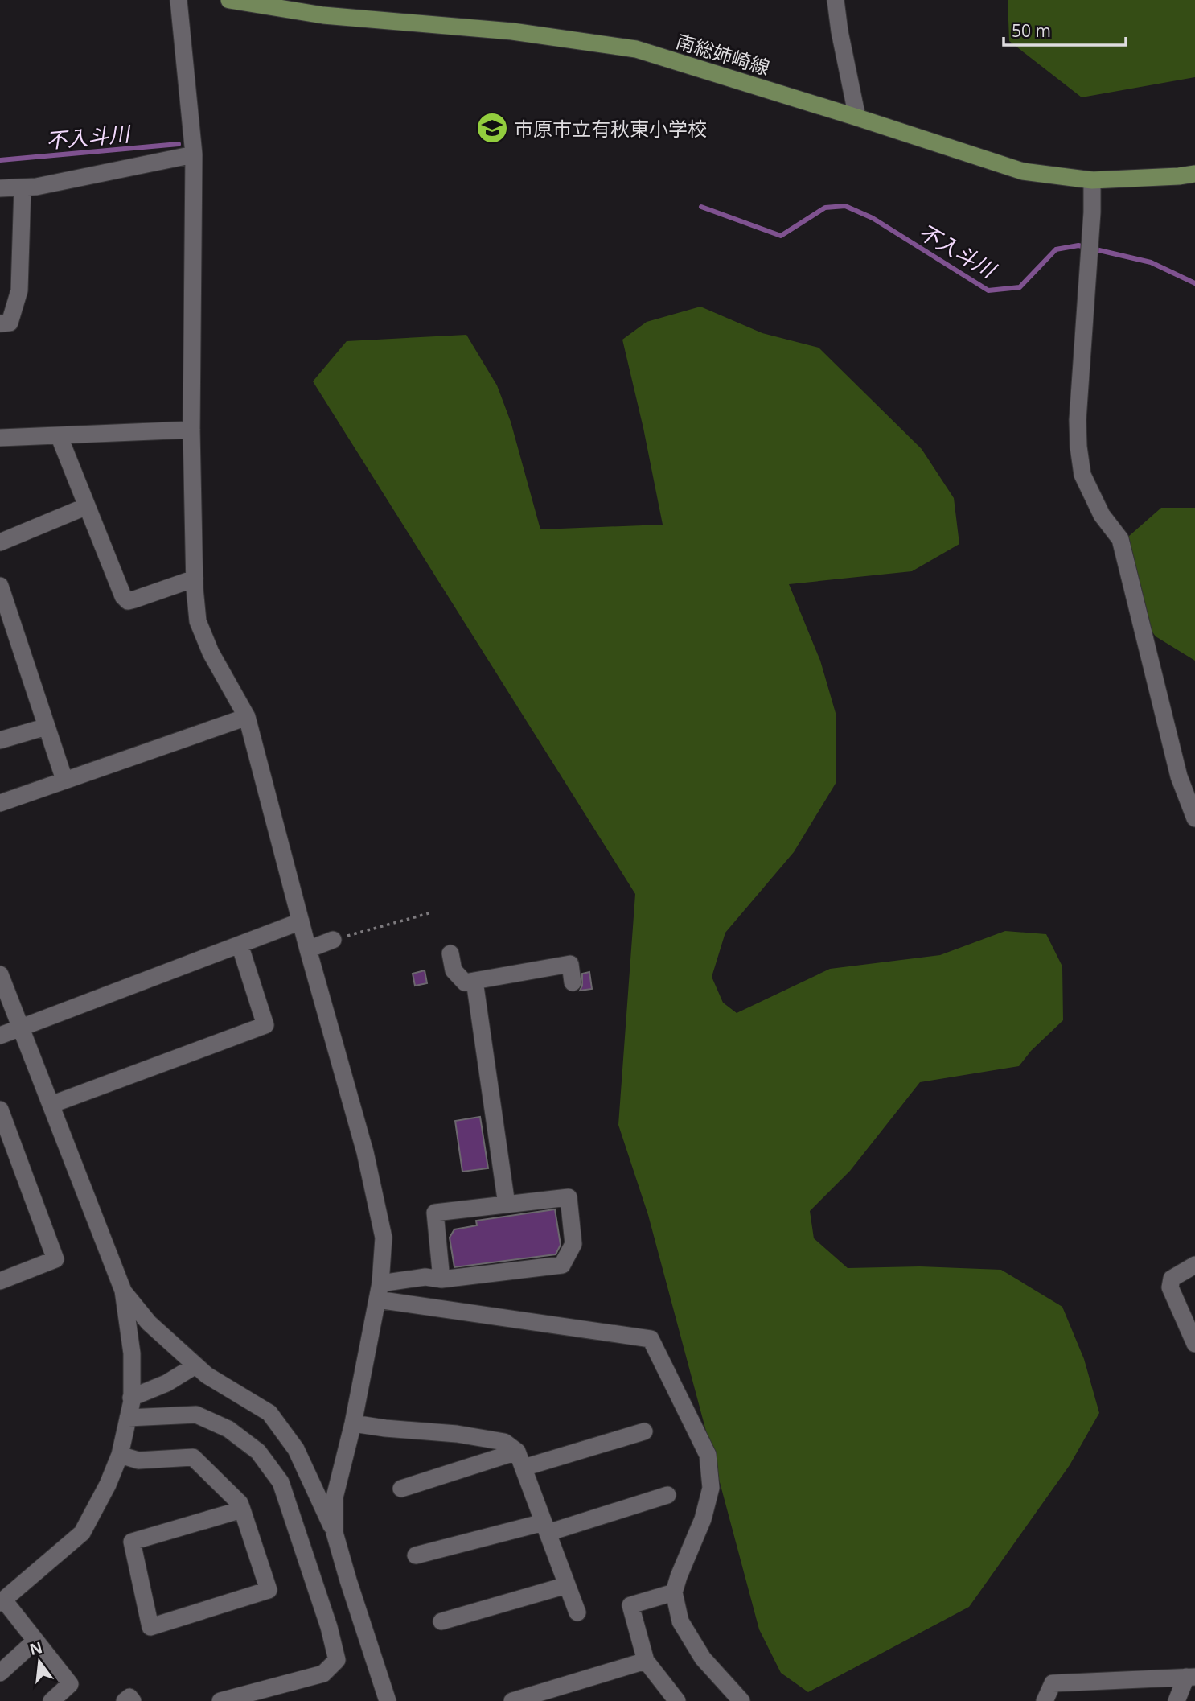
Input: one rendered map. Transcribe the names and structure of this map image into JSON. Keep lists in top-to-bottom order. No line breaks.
{"streets":{"main road":["南総姉崎線"]},"water":["不入斗川"],"places":{"school or university":["市原市立有秋東小学校"]},"scale_bar":"50 m","north":"top"}
